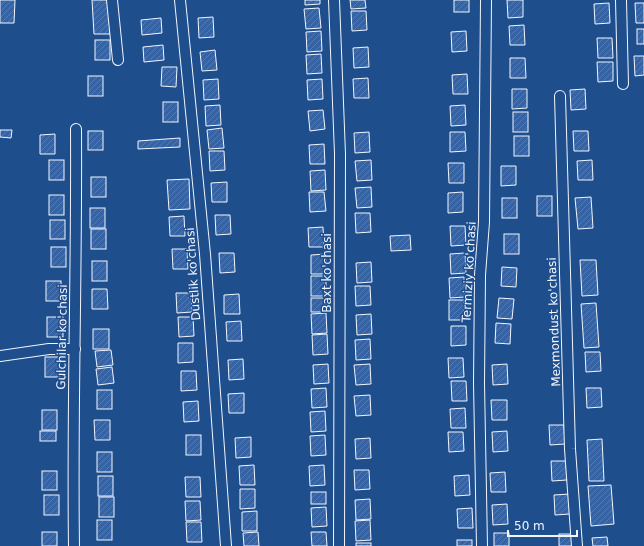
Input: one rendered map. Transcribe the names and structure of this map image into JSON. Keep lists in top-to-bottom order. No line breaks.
{"streets":{"street":["Termiziy ko'chasi","Baxt ko'chasi","Dustlik ko'chasi","Mexmondust ko'chasi","Gulchilar ko'chasi"]},"scale_bar":"50 m"}
